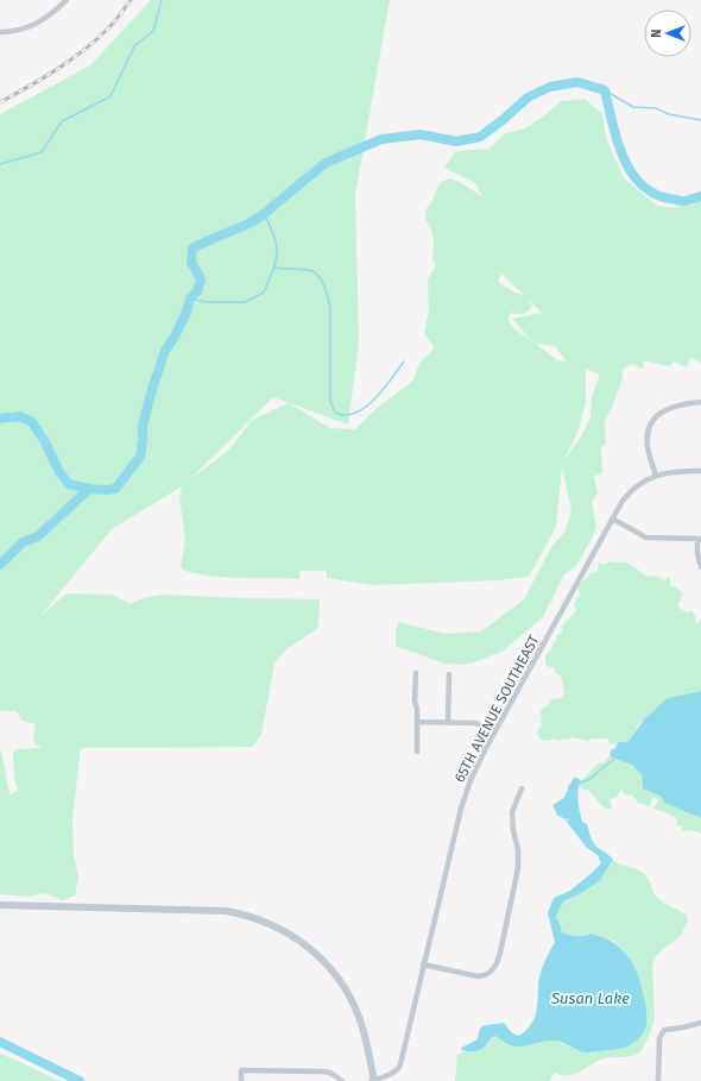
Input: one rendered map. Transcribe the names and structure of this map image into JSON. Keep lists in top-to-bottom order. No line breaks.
{"streets":{"street":["65TH AVENUE SOUTHEAST"]},"water":["Susan Lake"],"north":"left"}
